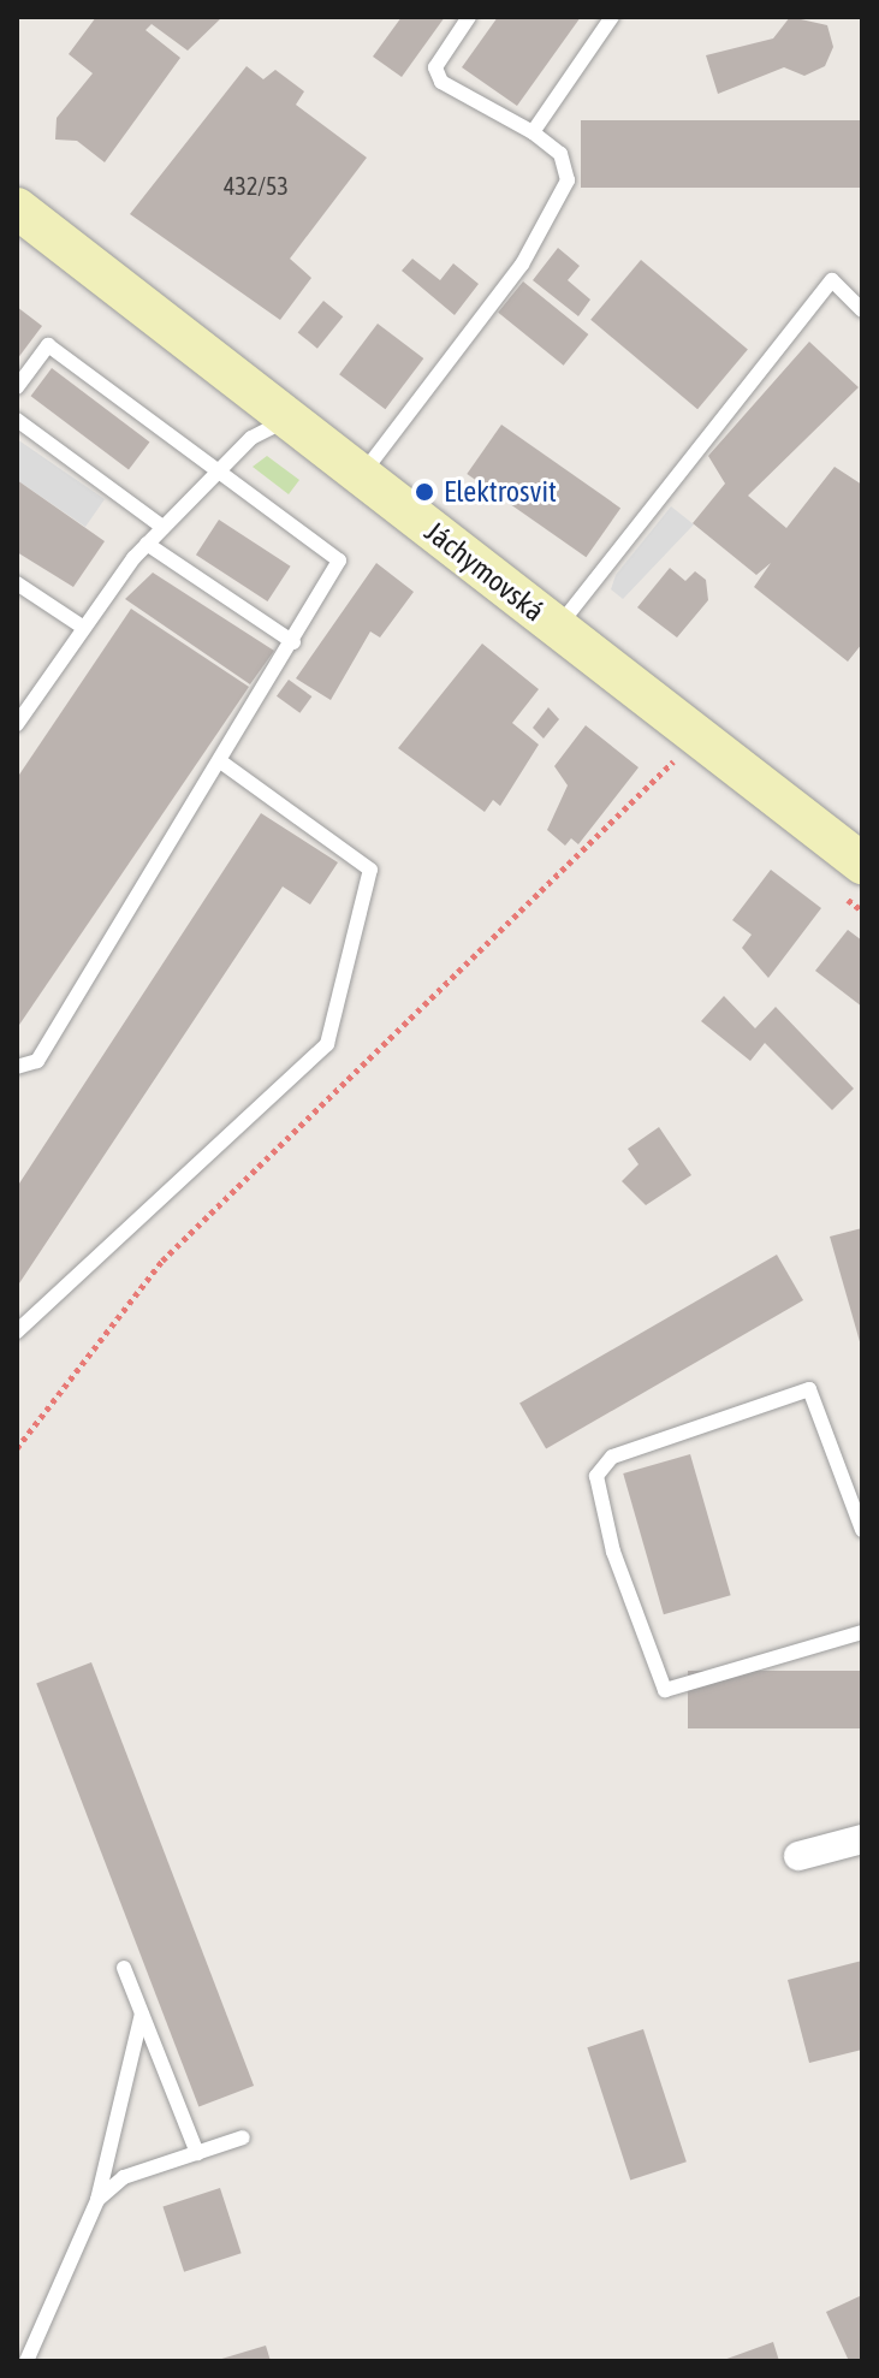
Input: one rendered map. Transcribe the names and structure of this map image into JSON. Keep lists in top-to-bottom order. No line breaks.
{"streets":{"street":["Jáchymovská"]},"places":["Elektrosvit"],"house_numbers":["432/53"]}
